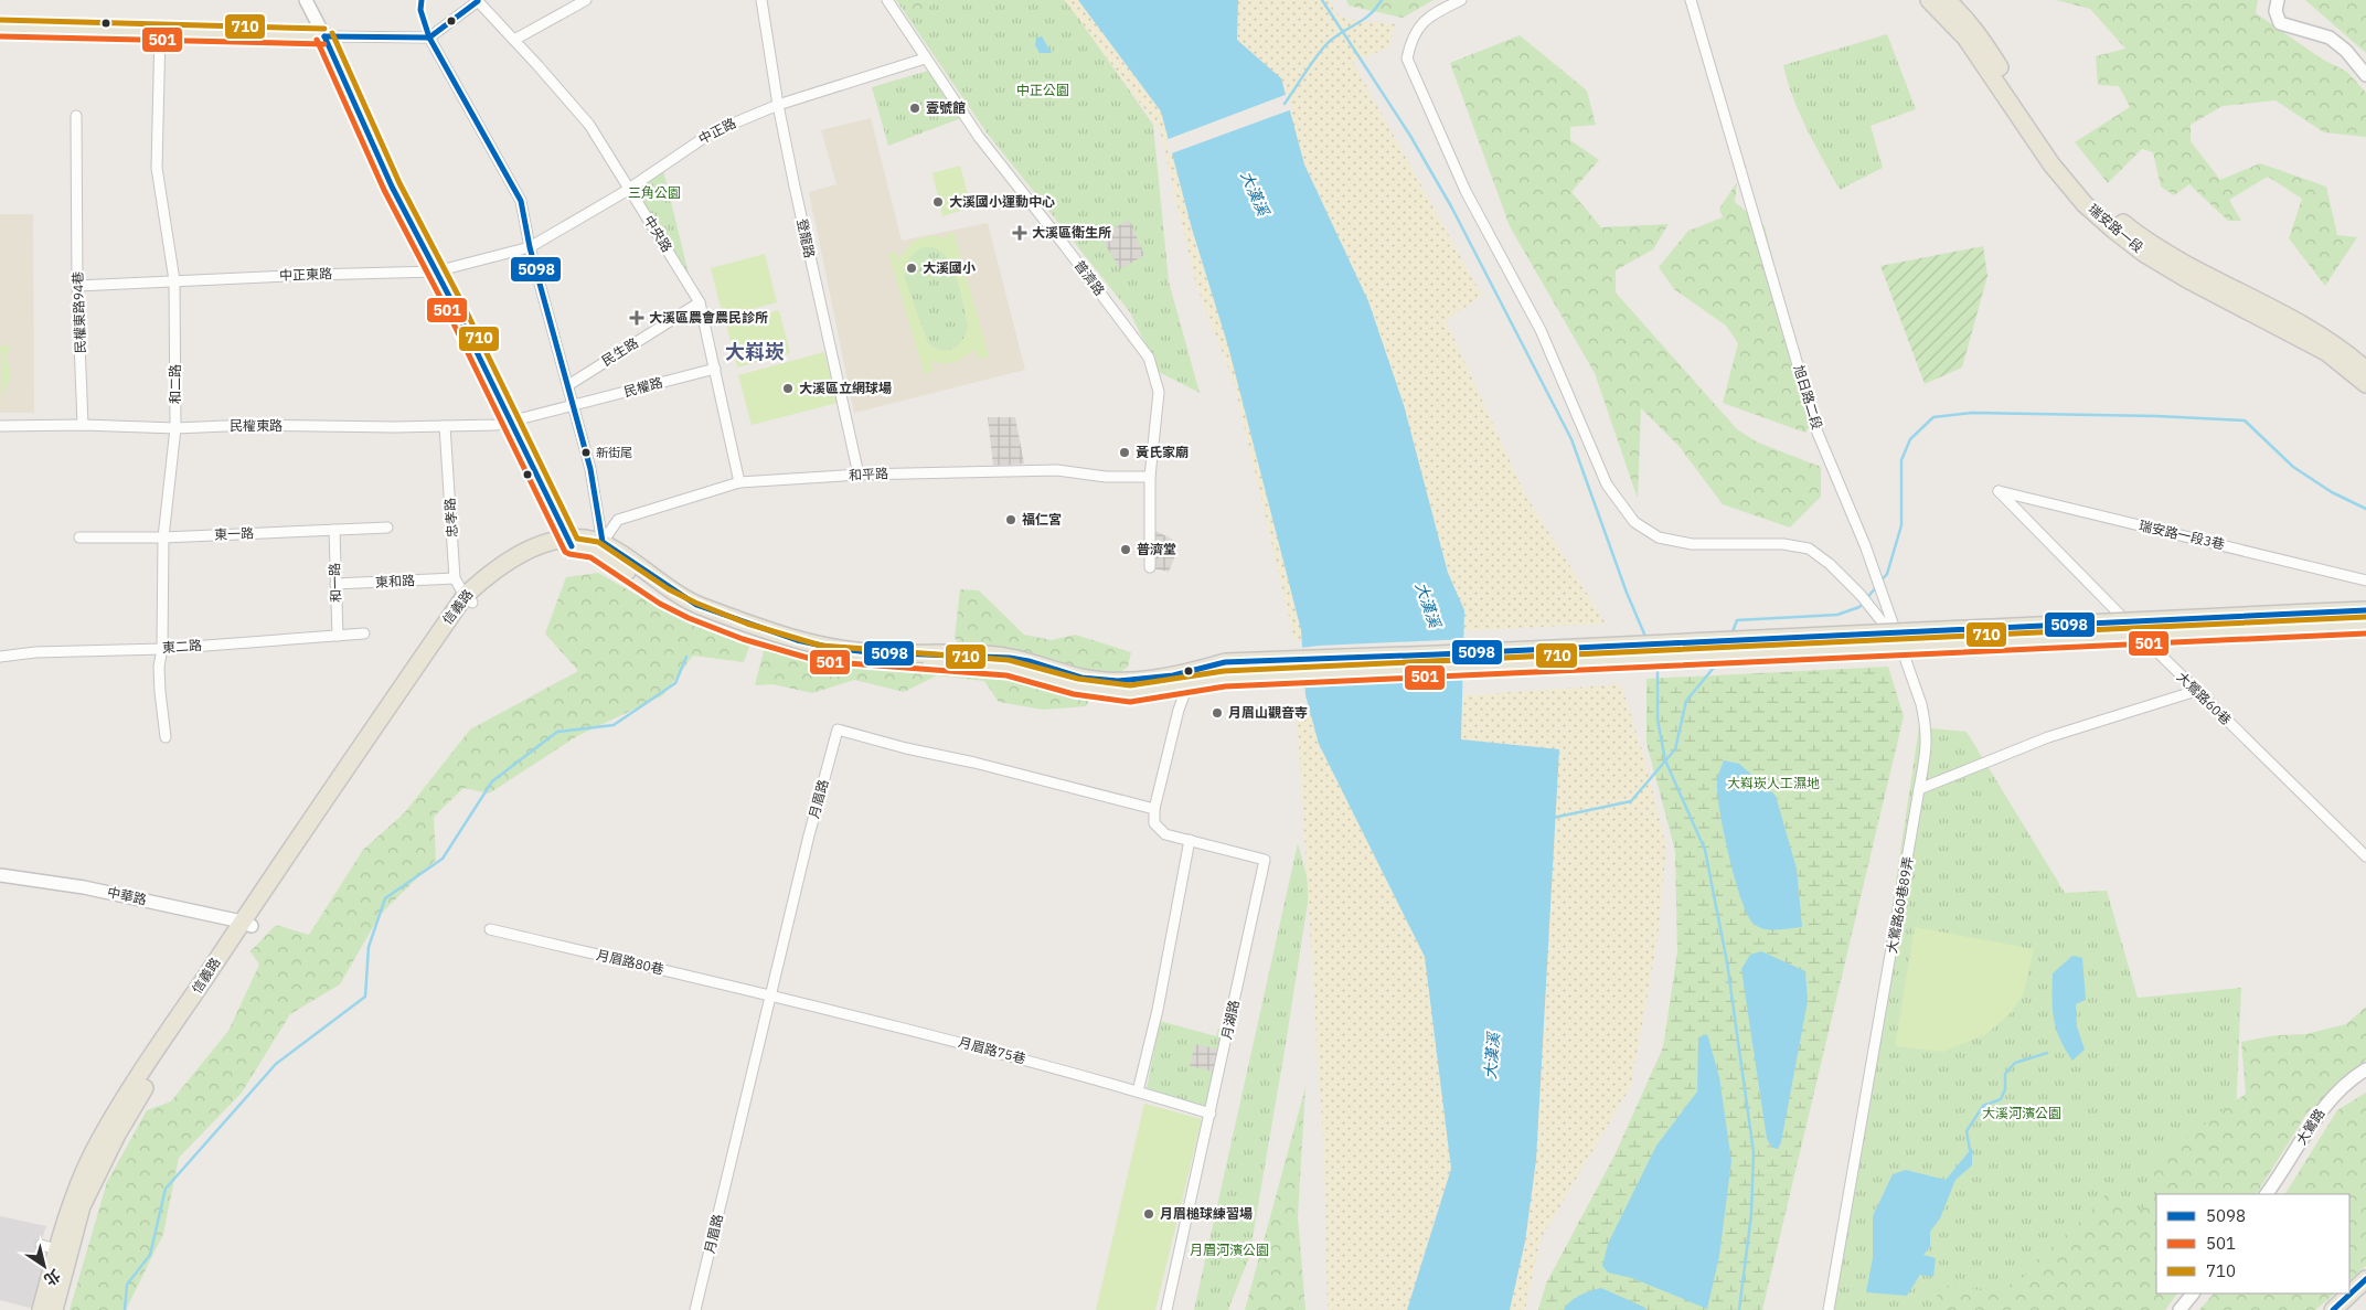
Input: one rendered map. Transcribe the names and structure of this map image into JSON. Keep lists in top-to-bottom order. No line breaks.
{"streets":{"main road":["瑞安路一段","信義路"],"street":["中正路","中央路","登龍路","中正東路","普濟路","民權東路94巷","民生路","和二路","民權路","旭日路二段","民權東路","和平路","忠孝路","東一路","瑞安路一段3巷","東和路","和一路","東二路","大鶯路60巷","月眉路","中華路","大鶯路60巷89弄","月眉路80巷","月湖路","月眉路75巷","大鶯路"]},"crossings":[["中正路","中央路"],["中正路","登龍路"],["中正路","中正東路"],["中正路","普濟路"],["中央路","民生路"],["中央路","民權路"],["中央路","和平路"],["登龍路","和平路"],["中正東路","民權東路94巷"],["中正東路","和二路"],["普濟路","和平路"],["民權東路94巷","民權東路"],["和二路","民權東路"],["和二路","東一路"],["和二路","東二路"],["民權路","民權東路"],["旭日路二段","大鶯路60巷89弄"],["民權東路","忠孝路"],["和平路","信義路"],["忠孝路","東和路"],["忠孝路","信義路"],["東一路","和一路"],["瑞安路一段3巷","大鶯路60巷"],["東和路","和一路"],["和一路","東二路"],["信義路","中華路"],["月眉路","月眉路80巷"],["月眉路","月湖路"],["月眉路","月眉路75巷"],["月眉路80巷","月眉路75巷"],["月湖路","月眉路75巷"]],"districts":["大嵙崁"],"water":["大漢溪"],"parks":["中正公園","三角公園","大嵙崁人工濕地","大溪河濱公園","月眉河濱公園"],"places":{"other":["壹號館","大溪國小運動中心","大溪國小","大溪區立網球場","新街尾","黃氏家廟","福仁宮","普濟堂","月眉山觀音寺","月眉槌球練習場"],"health":["大溪區衛生所","大溪區農會農民診所"]},"lines":["transit line 5098","transit line 710","transit line 501"],"legend":["5098","501","710"],"north":"bottom right"}
